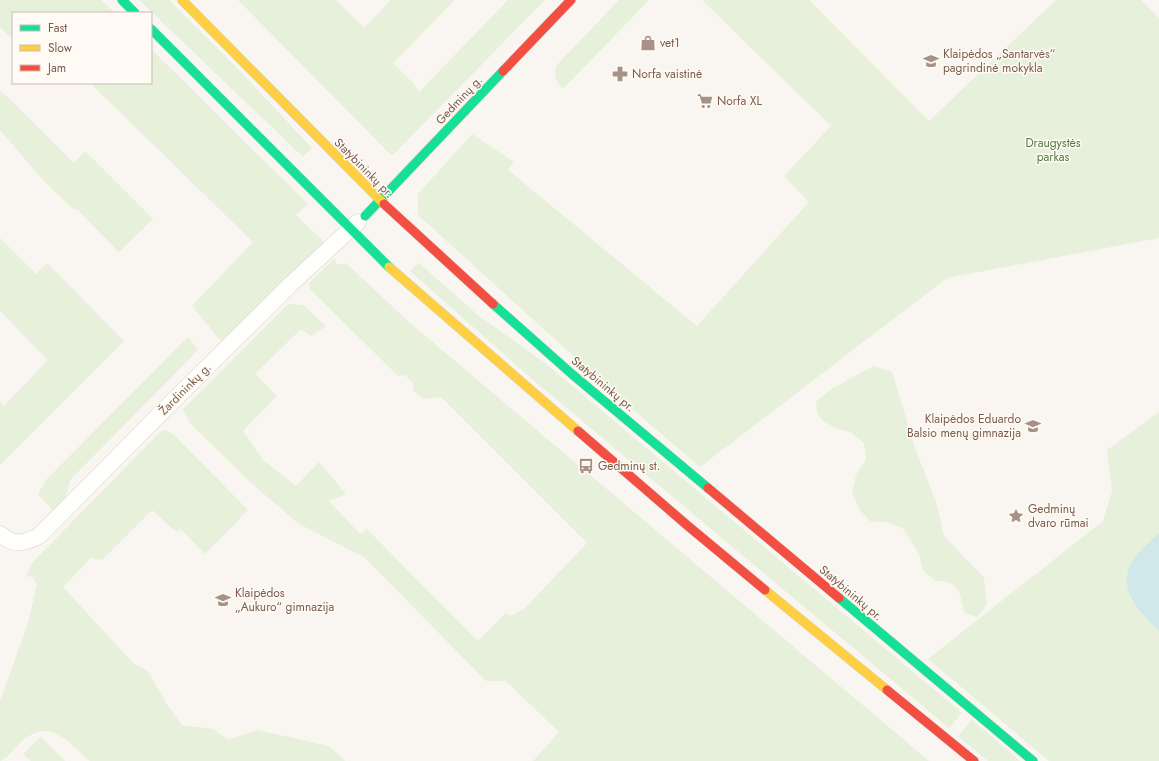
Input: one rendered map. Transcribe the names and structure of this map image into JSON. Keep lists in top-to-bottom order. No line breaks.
{"streets":{"main road":["Gedminų g.","Statybininkų pr."],"street":["Žardininkų g."]},"crossings":[["Gedminų g.","Statybininkų pr."],["Gedminų g.","Žardininkų g."]],"parks":["Draugystės parkas"],"places":{"shop":["vet1"],"school or university":["Klaipėdos „Santarvės“ pagrindinė mokykla","Klaipėdos Eduardo Balsio menų gimnazija","Klaipėdos „Aukuro“ gimnazija"],"pharmacy":["Norfa vaistinė"],"supermarket":["Norfa XL"],"bus stop":["Gedminų st."],"place":["Gedminų dvaro rūmai"]},"legend":["Fast","Slow","Jam"]}
